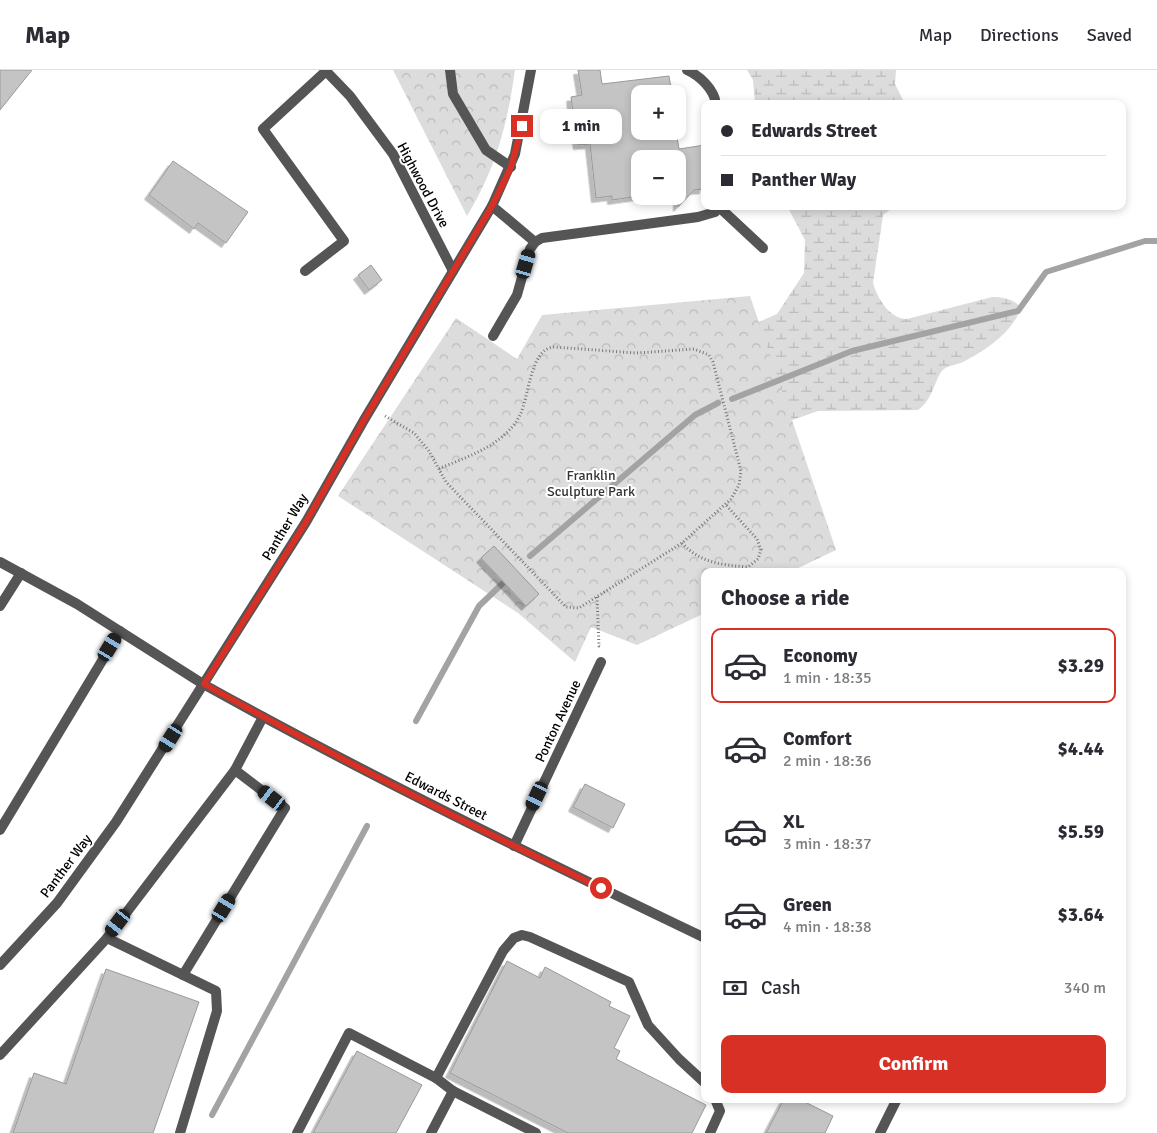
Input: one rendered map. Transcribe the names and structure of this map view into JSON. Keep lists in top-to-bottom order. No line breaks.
{"streets":{"street":["Highwood Drive","Panther Way","Ponton Avenue","Edwards Street"]},"crossings":[["Highwood Drive","Panther Way"],["Panther Way","Edwards Street"],["Ponton Avenue","Edwards Street"]],"parks":["Franklin Sculpture Park"],"page":{"header":"Map","nav":["Map","Directions","Saved"],"map_buttons":["+","−"],"banner":["Edwards Street","Panther Way"],"bubble":"1 min","heading":"Choose a ride","list":[{"name":"Economy","note":"1 min · 18:35","value":"$3.29"},{"name":"Comfort","note":"2 min · 18:36","value":"$4.44"},{"name":"XL","note":"3 min · 18:37","value":"$5.59"},{"name":"Green","note":"4 min · 18:38","value":"$3.64"}],"pay":["Cash","340 m"],"buttons":"Confirm"}}
